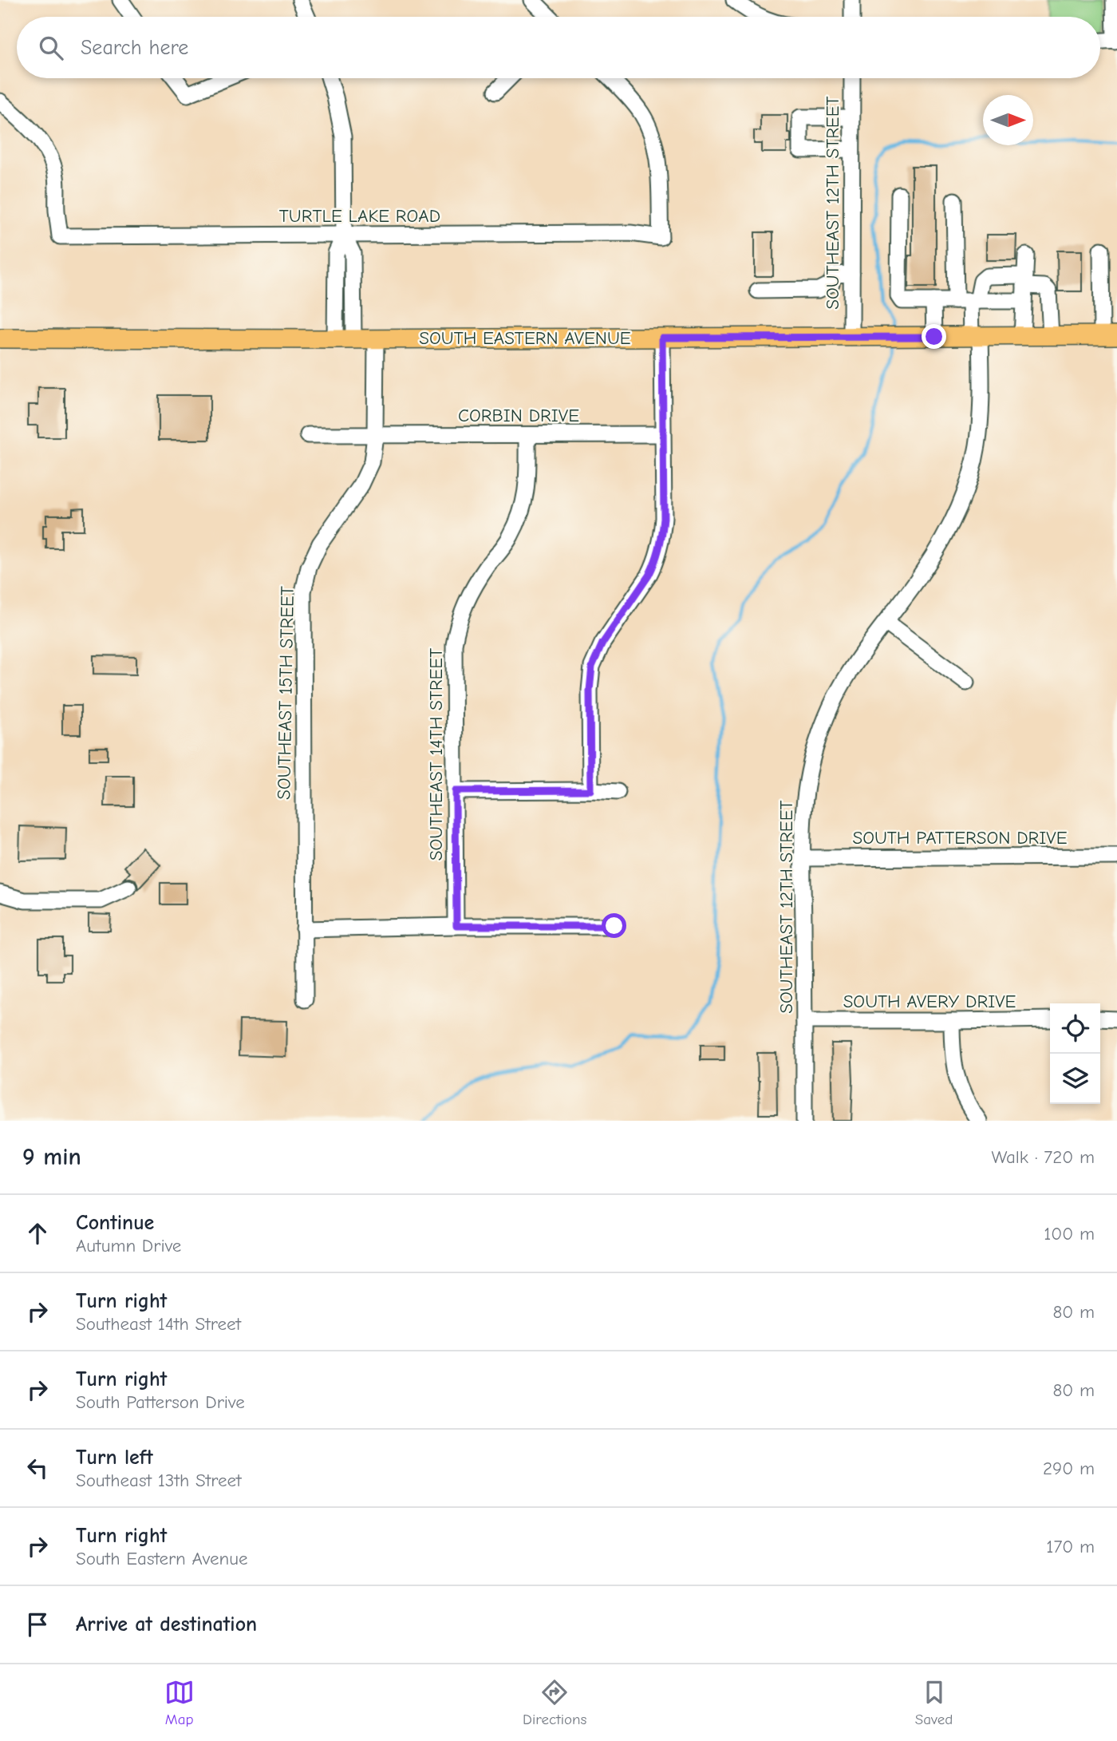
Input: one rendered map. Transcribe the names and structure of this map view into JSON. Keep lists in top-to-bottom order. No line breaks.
{"streets":{"main road":["SOUTH EASTERN AVENUE"],"street":["SOUTHEAST 12TH STREET","TURTLE LAKE ROAD","CORBIN DRIVE","SOUTHEAST 15TH STREET","SOUTHEAST 14TH STREET","SOUTH PATTERSON DRIVE","SOUTH AVERY DRIVE"]},"crossings":[["SOUTHEAST 12TH STREET","SOUTH EASTERN AVENUE"],["SOUTHEAST 12TH STREET","SOUTH PATTERSON DRIVE"],["SOUTHEAST 12TH STREET","SOUTH AVERY DRIVE"],["SOUTH EASTERN AVENUE","SOUTHEAST 15TH STREET"],["CORBIN DRIVE","SOUTHEAST 15TH STREET"],["CORBIN DRIVE","SOUTHEAST 14TH STREET"]],"north":"right","page":{"search":"Search here","heading":["9 min","Walk · 720 m"],"list":[["Continue","Autumn Drive","100 m"],["Turn right","Southeast 14th Street","80 m"],["Turn right","South Patterson Drive","80 m"],["Turn left","Southeast 13th Street","290 m"],["Turn right","South Eastern Avenue","170 m"],"Arrive at destination"],"nav":["Map","Directions","Saved"]}}
